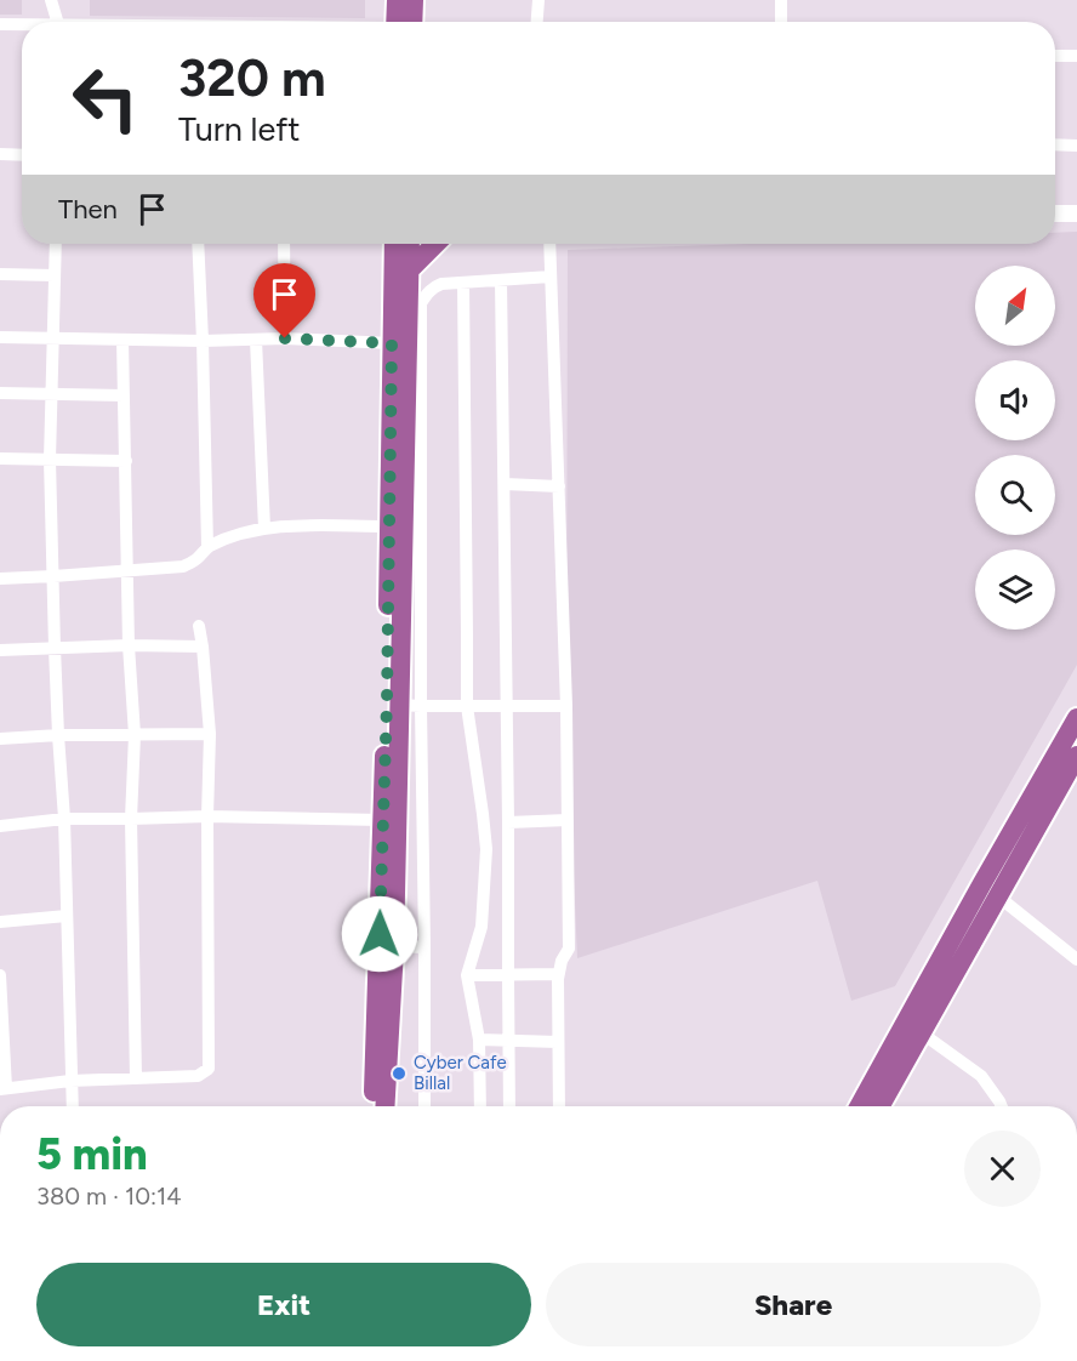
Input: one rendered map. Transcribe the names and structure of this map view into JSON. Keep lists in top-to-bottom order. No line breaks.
{"places":["Cyber Cafe Billal"],"north":"top right","page":{"turn":["320 m","Turn left"],"then":"Then","heading":["5 min","380 m · 10:14"],"buttons":["Exit","Share"]}}
